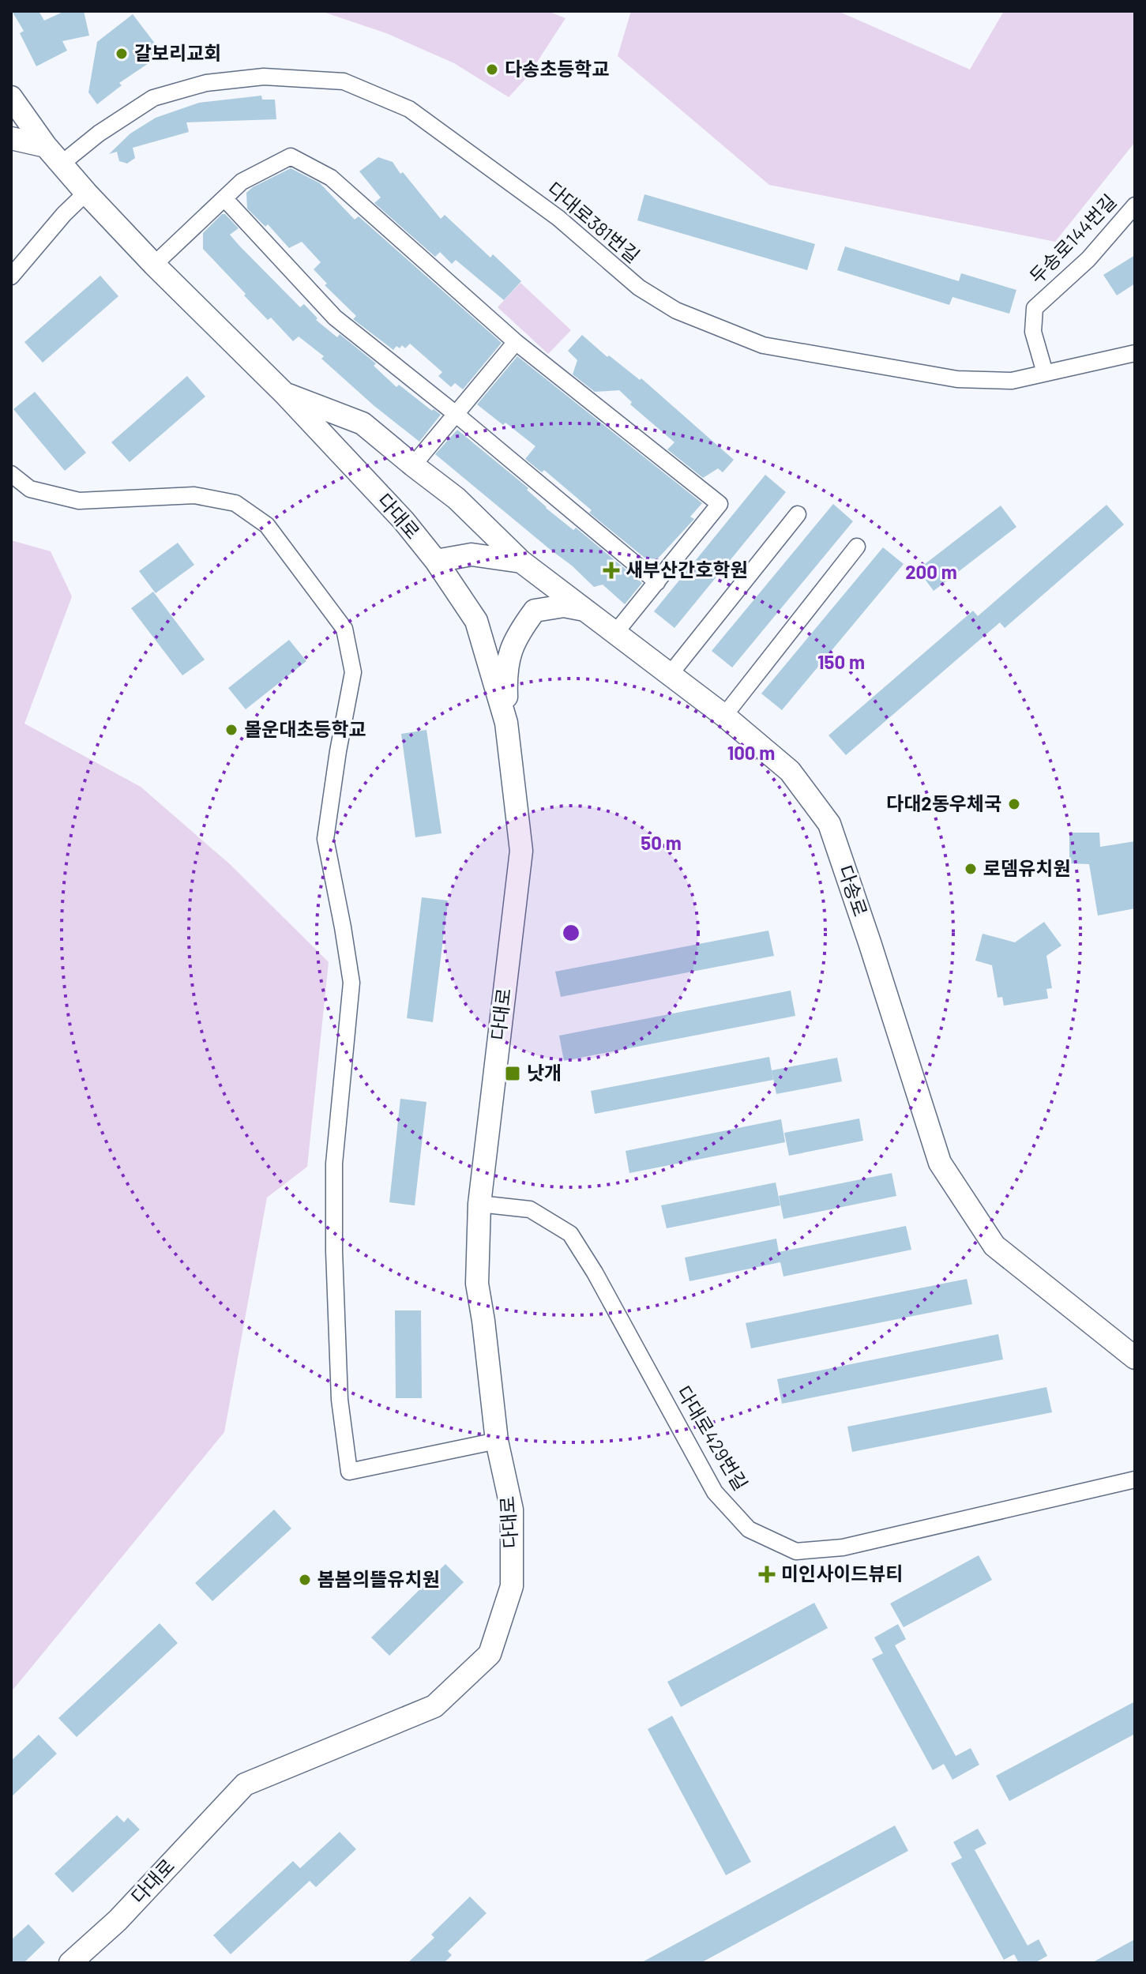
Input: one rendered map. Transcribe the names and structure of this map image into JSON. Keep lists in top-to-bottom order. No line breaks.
{"streets":{"main road":["다대로","다송로"],"street":["다대로381번길","두송로144번길","다대로429번길"]},"crossings":[["다대로381번길","두송로144번길"],["다대로381번길","다대로"],["다대로","다송로"],["다대로","다대로429번길"]],"places":{"other":["갈보리교회","다송초등학교","몰운대초등학교","다대2동우체국","로뎀유치원","봄봄의뜰유치원"],"health":["새부산간호학원","미인사이드뷰티"],"transit":["낫개"]},"rings":["200 m","150 m","100 m","50 m"]}
